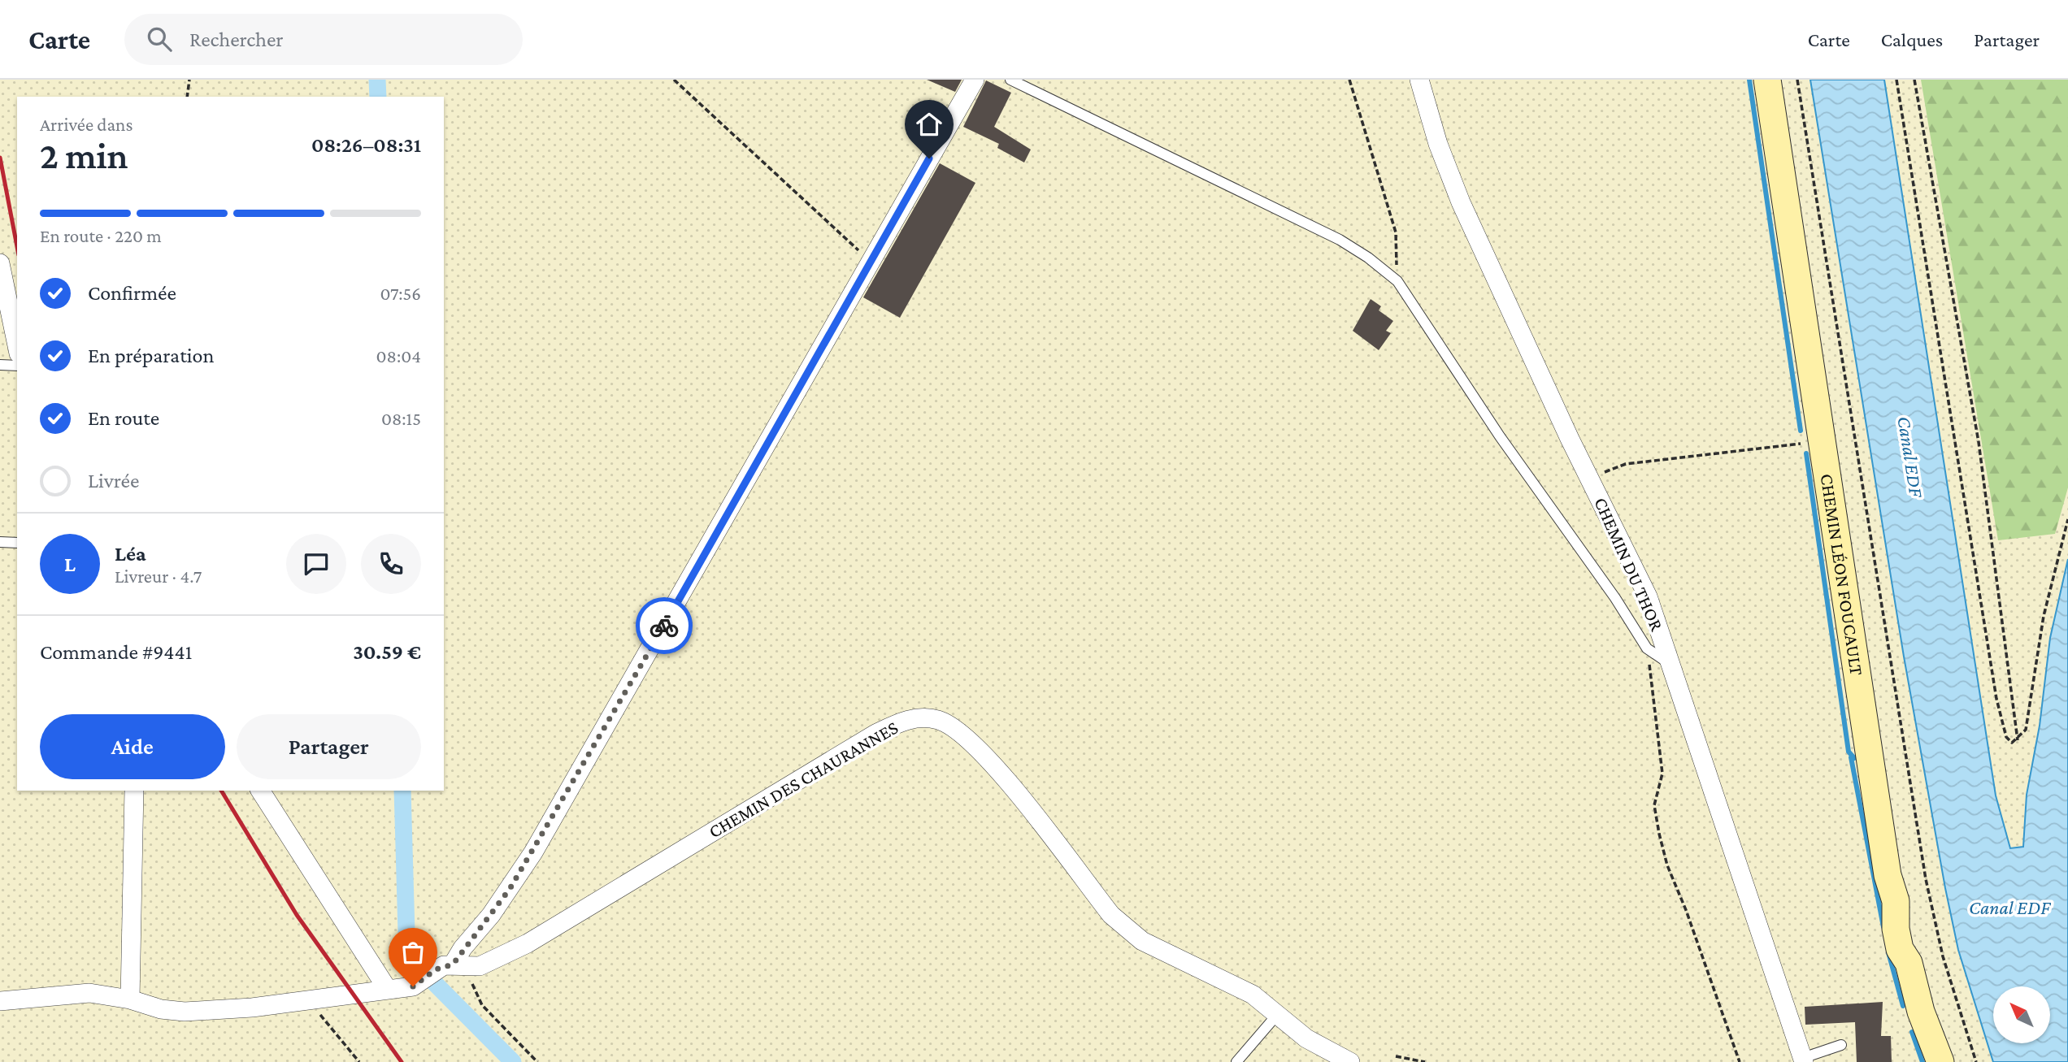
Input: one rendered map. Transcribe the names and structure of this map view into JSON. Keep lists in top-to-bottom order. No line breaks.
{"streets":{"main road":["CHEMIN LÉON FOUCAULT"],"street":["CHEMIN DU THOR","CHEMIN DES CHAURANNES"]},"water":["Canal EDF"],"north":"top left","page":{"header":"Carte","search":"Rechercher","nav":["Carte","Calques","Partager"],"heading":["2 min","Arrivée dans","08:26–08:31"],"panel":["Léa","Livreur · 4.7","Commande #9441","30.59 €"],"bar":"En route · 220 m","list":[["Confirmée","07:56"],["En préparation","08:04"],["En route","08:15"],"Livrée"],"round":"L","buttons":["Aide","Partager"]}}
